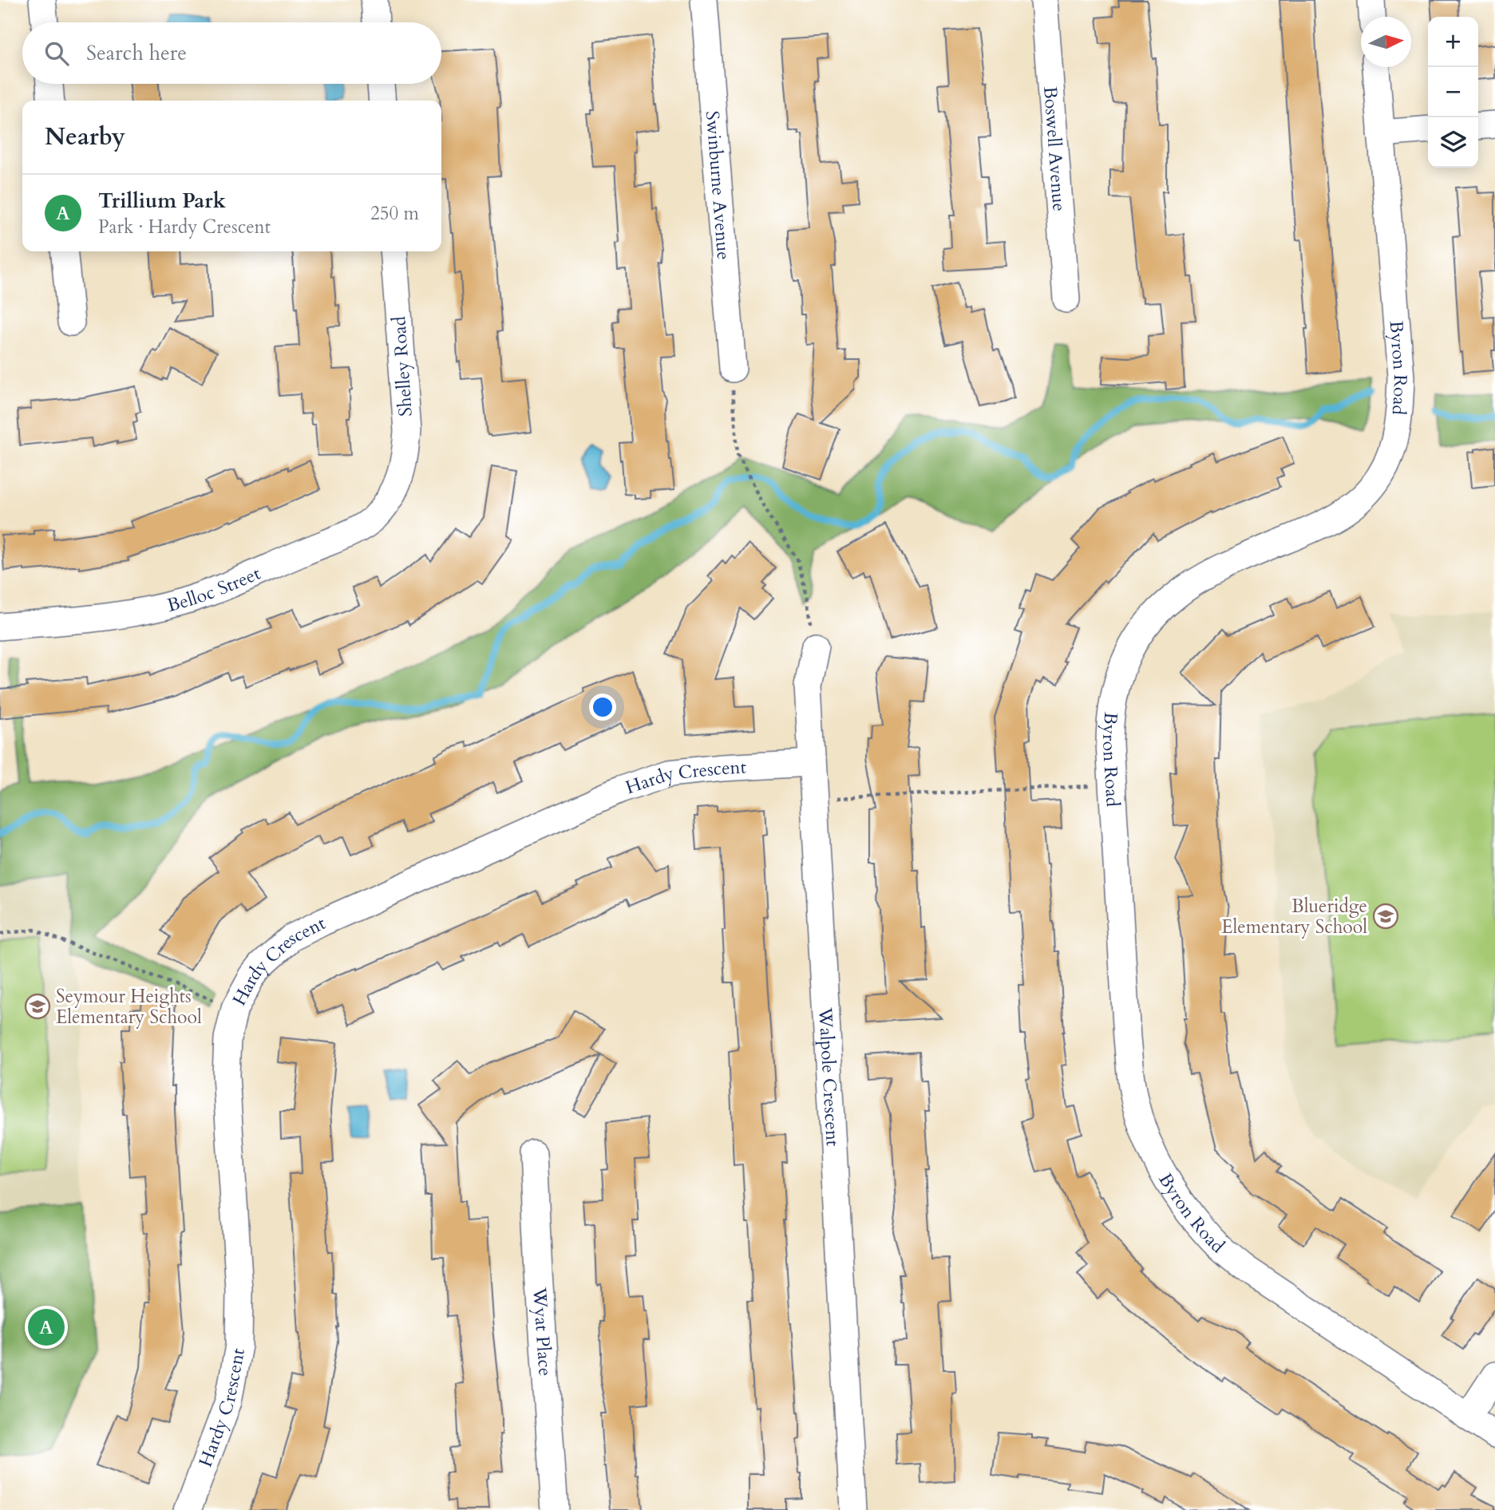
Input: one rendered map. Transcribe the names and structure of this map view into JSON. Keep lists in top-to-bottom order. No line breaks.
{"streets":{"street":["Boswell Avenue","Swinburne Avenue","Shelley Road","Byron Road","Belloc Street","Hardy Crescent","Walpole Crescent","Wyat Place"]},"crossings":[["Shelley Road","Belloc Street"],["Hardy Crescent","Walpole Crescent"]],"places":{"school or university":["Blueridge Elementary School","Seymour Heights Elementary School"]},"north":"right","page":{"map_buttons":["+","−"],"search":"Search here","heading":"Nearby","list":[{"mark":"A","name":"Trillium Park","note":"Park · Hardy Crescent","value":"250 m"}],"pins":"A"}}
